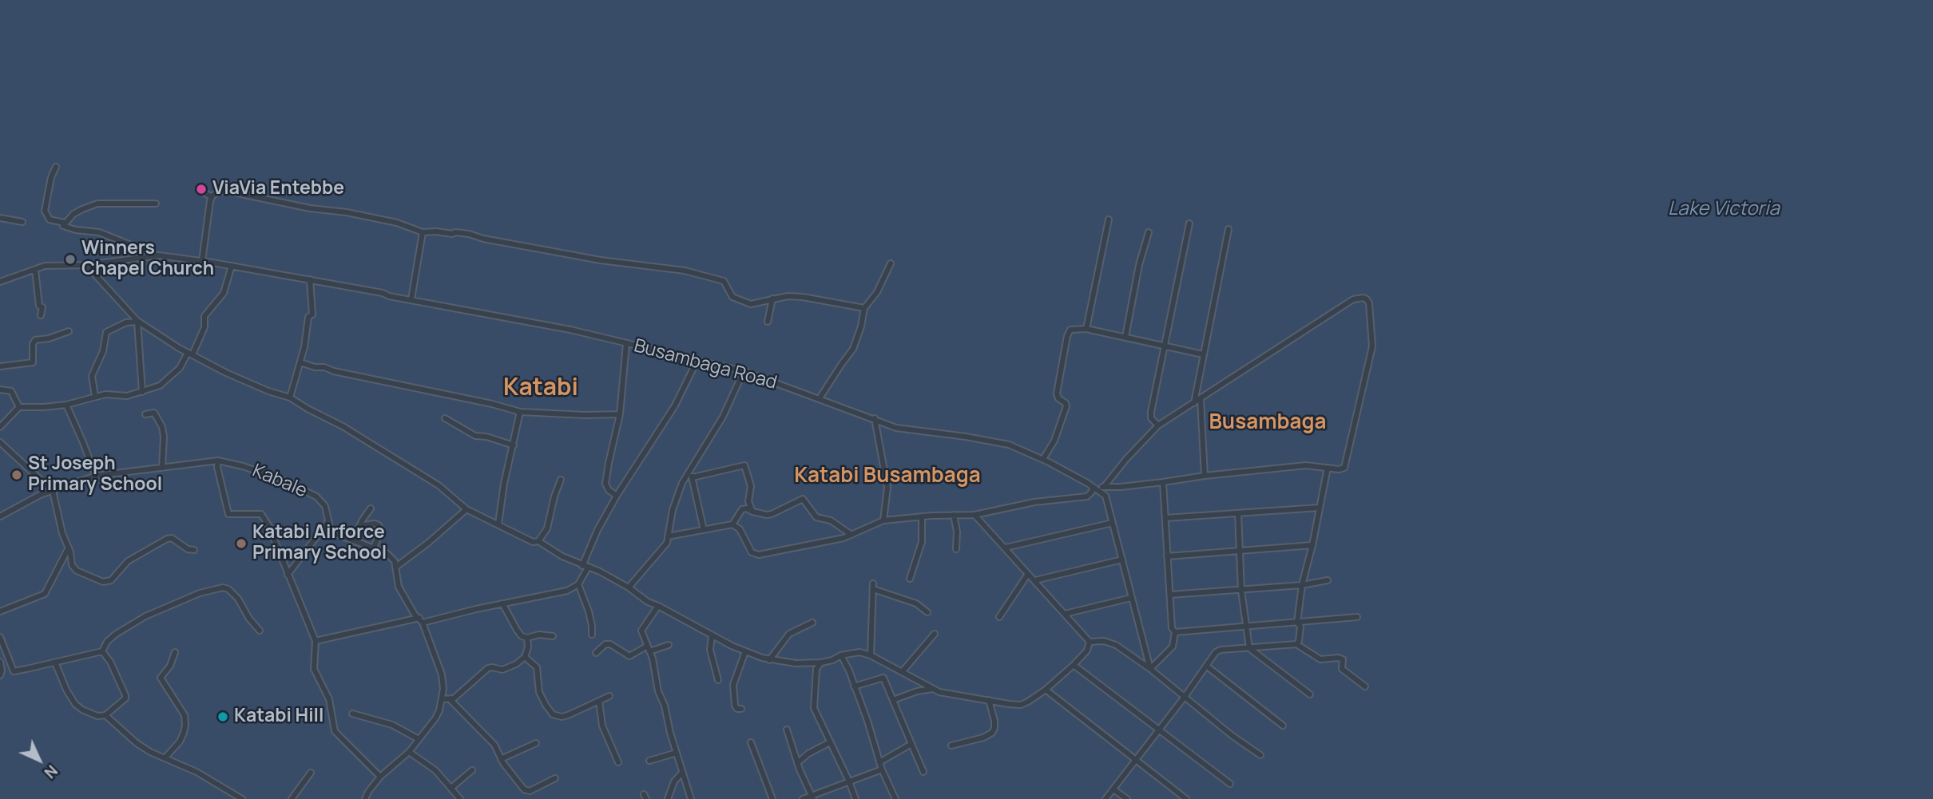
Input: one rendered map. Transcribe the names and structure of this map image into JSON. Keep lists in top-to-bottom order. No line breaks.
{"streets":{"street":["Busambaga Road","Kabale"]},"districts":["Katabi","Busambaga","Katabi Busambaga"],"water":["Lake Victoria"],"places":["ViaVia Entebbe","Winners Chapel Church","St Joseph Primary School","Katabi Airforce Primary School","Katabi Hill"],"north":"bottom right"}
